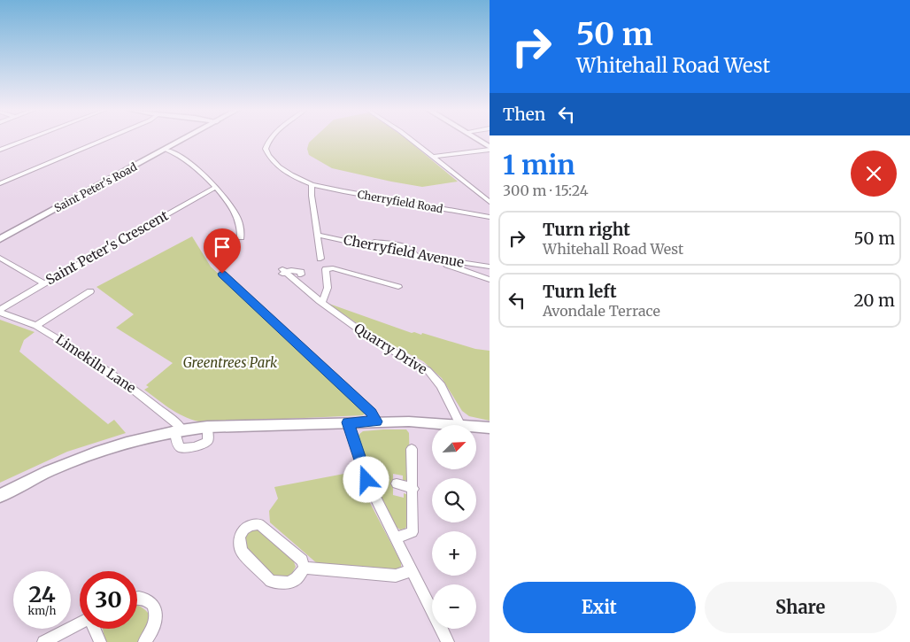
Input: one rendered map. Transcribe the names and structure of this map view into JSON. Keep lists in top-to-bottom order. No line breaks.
{"streets":{"main road":["Saint Peter's Road"],"street":["Cherryfield Road","Saint Peter's Crescent","Cherryfield Avenue","Quarry Drive","Limekiln Lane"]},"crossings":[["Saint Peter's Crescent","Limekiln Lane"]],"parks":["Greentrees Park"],"north":"top right","page":{"turn":["50 m","Whitehall Road West"],"then":"Then","heading":["1 min","300 m · 15:24"],"list":[{"name":"Turn right","note":"Whitehall Road West","value":"50 m"},{"name":"Turn left","note":"Avondale Terrace","value":"20 m"}],"map_buttons":["+","−"],"speed":"24 km/h","limit":"30","buttons":["Exit","Share"]}}
